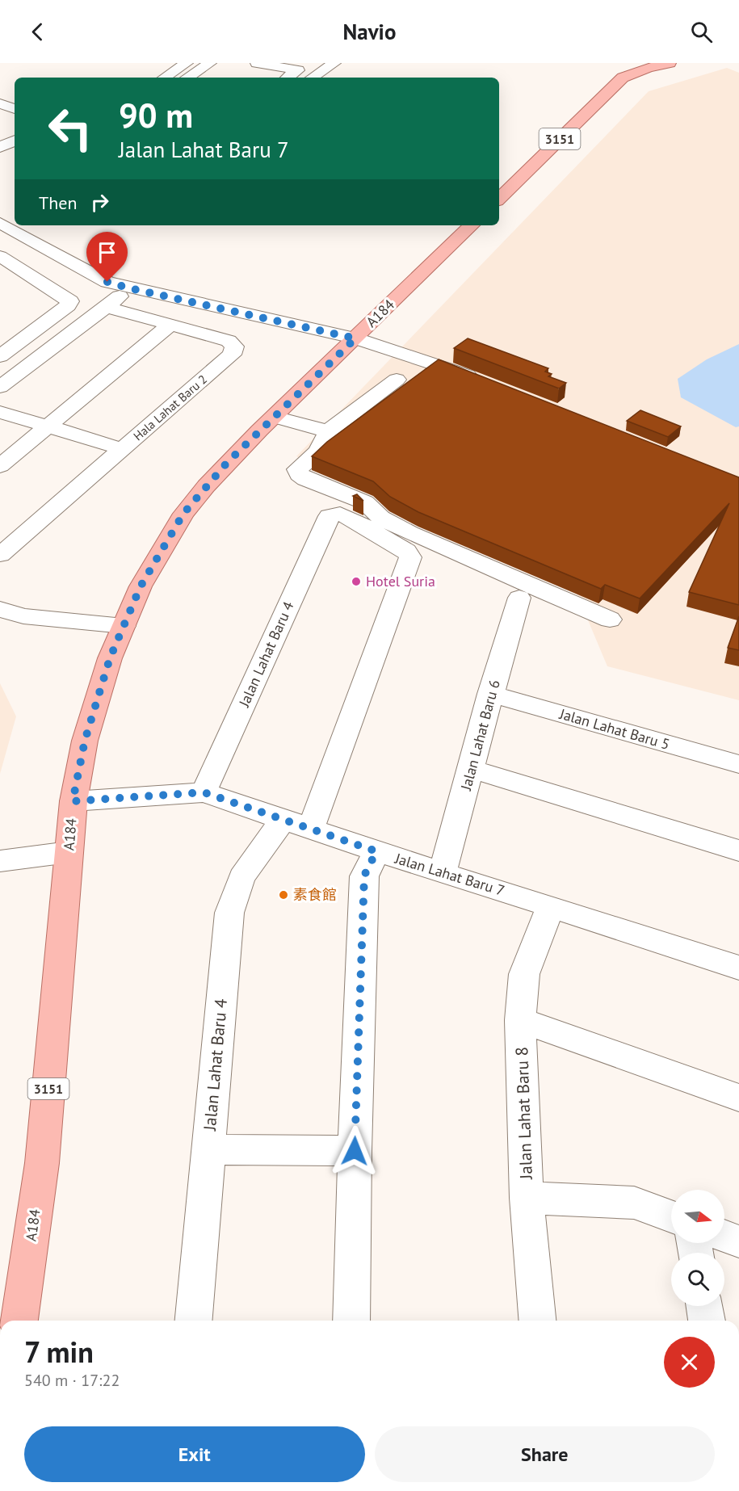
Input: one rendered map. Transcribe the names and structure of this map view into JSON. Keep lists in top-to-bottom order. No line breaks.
{"streets":{"main road":["3151","A184"],"street":["Hala Lahat Baru 2","Jalan Lahat Baru 4","Jalan Lahat Baru 5","Jalan Lahat Baru 6","Jalan Lahat Baru 7","Jalan Lahat Baru 8"]},"crossings":[["A184","Jalan Lahat Baru 7"],["Jalan Lahat Baru 4","Jalan Lahat Baru 7"],["Jalan Lahat Baru 5","Jalan Lahat Baru 6"],["Jalan Lahat Baru 6","Jalan Lahat Baru 7"],["Jalan Lahat Baru 7","Jalan Lahat Baru 8"]],"places":["Hotel Suria","素食館"],"north":"right","page":{"header":"Navio","turn":["90 m","Jalan Lahat Baru 7"],"then":"Then","heading":["7 min","540 m · 17:22"],"buttons":["Exit","Share"]}}
